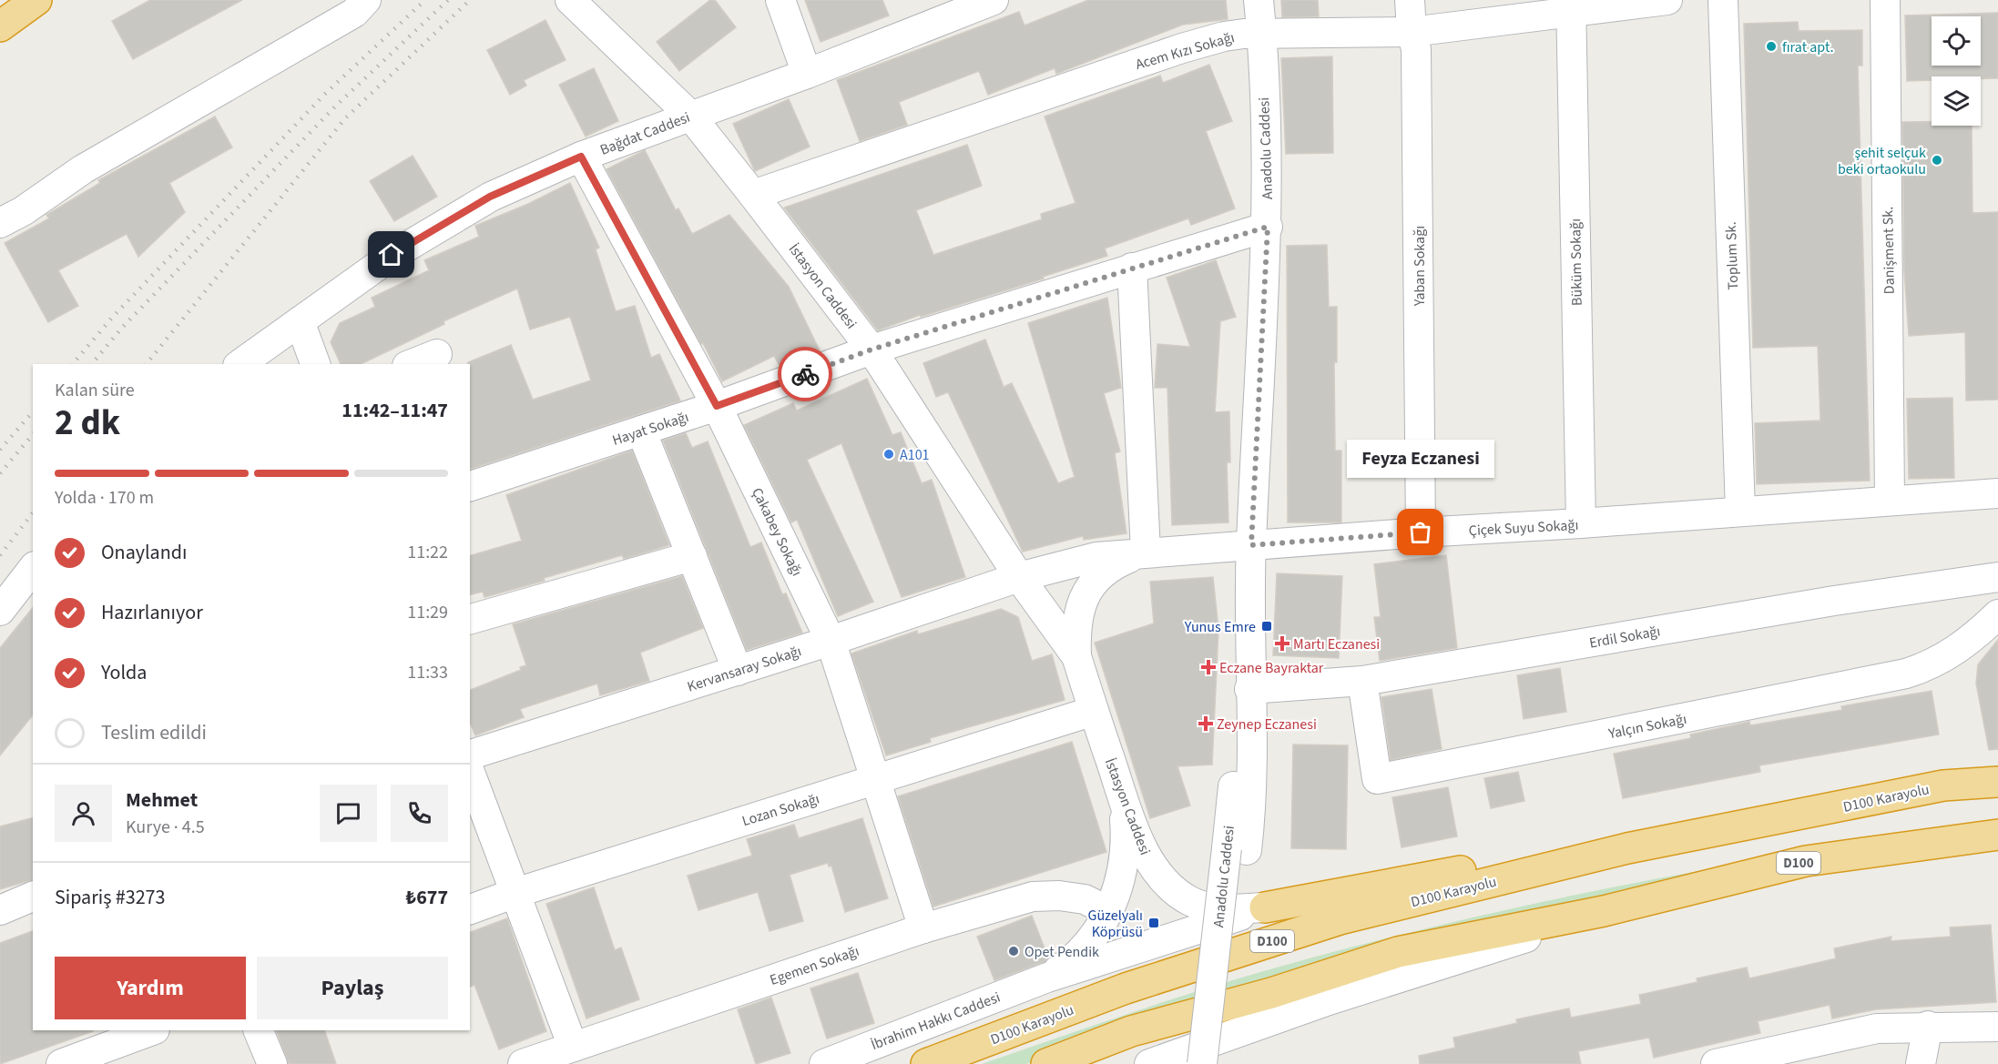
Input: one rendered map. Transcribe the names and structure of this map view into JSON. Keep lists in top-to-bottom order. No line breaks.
{"streets":{"highway":["D100 Karayolu","D100"],"street":["Acem Kızı Sokağı","Bağdat Caddesi","Anadolu Caddesi","Danişment Sk.","Toplum Sk.","Büküm Sokağı","Yaban Sokağı","İstasyon Caddesi","Hayat Sokağı","Çiçek Suyu Sokağı","Çakabey Sokağı","Erdil Sokağı","Kervansaray Sokağı","Yalçın Sokağı","Lozan Sokağı","Egemen Sokağı","İbrahim Hakkı Caddesi"]},"crossings":[["Acem Kızı Sokağı","Anadolu Caddesi"],["Acem Kızı Sokağı","Büküm Sokağı"],["Acem Kızı Sokağı","Yaban Sokağı"],["Acem Kızı Sokağı","İstasyon Caddesi"],["Bağdat Caddesi","İstasyon Caddesi"],["Bağdat Caddesi","Çakabey Sokağı"],["Anadolu Caddesi","Hayat Sokağı"],["Anadolu Caddesi","Çiçek Suyu Sokağı"],["Anadolu Caddesi","Erdil Sokağı"],["Danişment Sk.","Çiçek Suyu Sokağı"],["Toplum Sk.","Çiçek Suyu Sokağı"],["Büküm Sokağı","Çiçek Suyu Sokağı"],["Yaban Sokağı","Çiçek Suyu Sokağı"],["İstasyon Caddesi","Hayat Sokağı"],["İstasyon Caddesi","Çiçek Suyu Sokağı"],["İstasyon Caddesi","Kervansaray Sokağı"],["İstasyon Caddesi","Lozan Sokağı"],["Hayat Sokağı","Çakabey Sokağı"],["Çiçek Suyu Sokağı","Kervansaray Sokağı"],["Çakabey Sokağı","Kervansaray Sokağı"],["Çakabey Sokağı","Lozan Sokağı"],["Çakabey Sokağı","Egemen Sokağı"],["Erdil Sokağı","Yalçın Sokağı"]],"places":{"other":["fırat apt.","şehit selçuk beki ortaokulu","A101","Feyza Eczanesi","Opet Pendik"],"transit":["Yunus Emre","Güzelyalı Köprüsü"],"health":["Martı Eczanesi","Eczane Bayraktar","Zeynep Eczanesi"]},"page":{"heading":["2 dk","Kalan süre","11:42–11:47"],"panel":["Mehmet","Kurye · 4.5","Sipariş #3273","₺677"],"bubble":"Feyza Eczanesi","bar":"Yolda · 170 m","list":[["Onaylandı","11:22"],["Hazırlanıyor","11:29"],["Yolda","11:33"],"Teslim edildi"],"buttons":["Yardım","Paylaş"]}}
